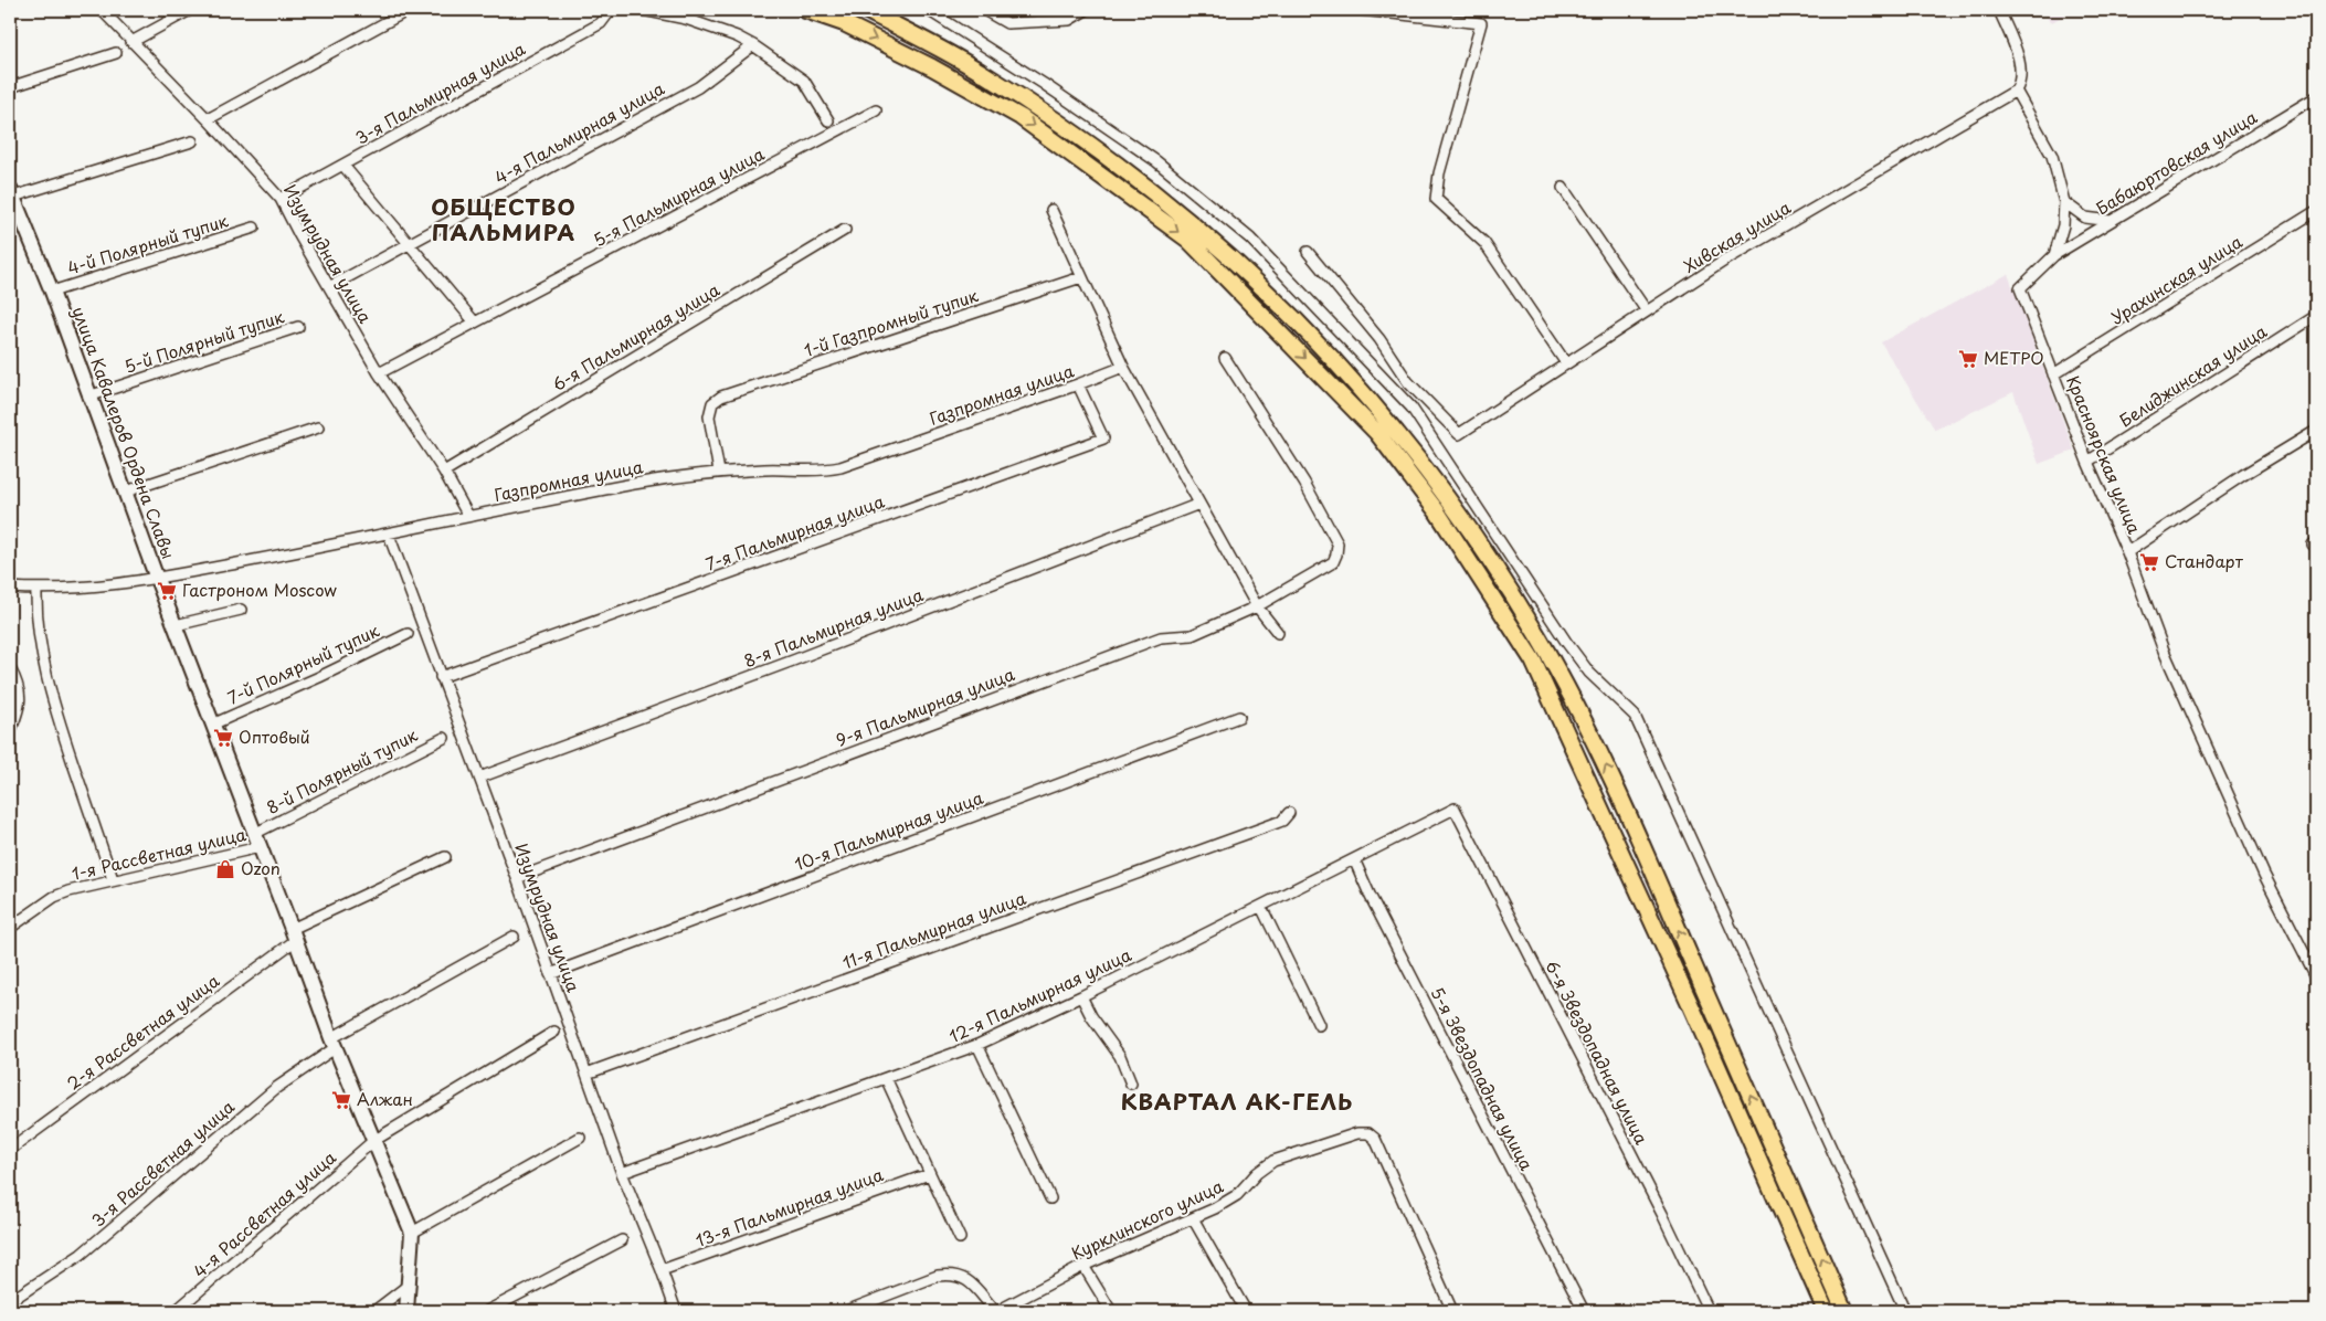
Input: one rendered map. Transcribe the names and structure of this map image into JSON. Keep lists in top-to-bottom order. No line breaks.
{"streets":{"street":["3-я Пальмирная улица","4-я Пальмирная улица","Бабаюртовская улица","5-я Пальмирная улица","Хивская улица","4-й Полярный тупик","Изумрудная улица","Урахинская улица","1-й Газпромный тупик","6-я Пальмирная улица","5-й Полярный тупик","Белиджинская улица","Газпромная улица","улица Кавалеров Ордена Славы","Красноярская улица","7-я Пальмирная улица","8-я Пальмирная улица","7-й Полярный тупик","9-я Пальмирная улица","8-й Полярный тупик","10-я Пальмирная улица","1-я Рассветная улица","11-я Пальмирная улица","12-я Пальмирная улица","2-я Рассветная улица","6-я Звездопадная улица","5-я Звездопадная улица","3-я Рассветная улица","13-я Пальмирная улица","4-я Рассветная улица","Курклинского улица"]},"crossings":[["3-я Пальмирная улица","Изумрудная улица"],["4-я Пальмирная улица","Изумрудная улица"],["Бабаюртовская улица","Красноярская улица"],["5-я Пальмирная улица","Изумрудная улица"],["4-й Полярный тупик","улица Кавалеров Ордена Славы"],["Изумрудная улица","6-я Пальмирная улица"],["Изумрудная улица","Газпромная улица"],["Изумрудная улица","7-я Пальмирная улица"],["Изумрудная улица","8-я Пальмирная улица"],["Изумрудная улица","9-я Пальмирная улица"],["Изумрудная улица","10-я Пальмирная улица"],["Изумрудная улица","11-я Пальмирная улица"],["Изумрудная улица","12-я Пальмирная улица"],["Изумрудная улица","13-я Пальмирная улица"],["Урахинская улица","Красноярская улица"],["1-й Газпромный тупик","Газпромная улица"],["5-й Полярный тупик","улица Кавалеров Ордена Славы"],["Белиджинская улица","Красноярская улица"],["Газпромная улица","улица Кавалеров Ордена Славы"],["Газпромная улица","7-я Пальмирная улица"],["улица Кавалеров Ордена Славы","7-й Полярный тупик"],["улица Кавалеров Ордена Славы","8-й Полярный тупик"],["улица Кавалеров Ордена Славы","1-я Рассветная улица"],["улица Кавалеров Ордена Славы","2-я Рассветная улица"],["улица Кавалеров Ордена Славы","3-я Рассветная улица"],["улица Кавалеров Ордена Славы","4-я Рассветная улица"],["8-й Полярный тупик","1-я Рассветная улица"],["12-я Пальмирная улица","6-я Звездопадная улица"],["12-я Пальмирная улица","5-я Звездопадная улица"]],"districts":["ОБЩЕСТВО ПАЛЬМИРА","КВАРТАЛ АК-ГЕЛЬ"],"places":{"supermarket":["МЕТРО","Стандарт","Гастроном Moscow","Оптовый","Алжан"],"shop":["Ozon"]}}
